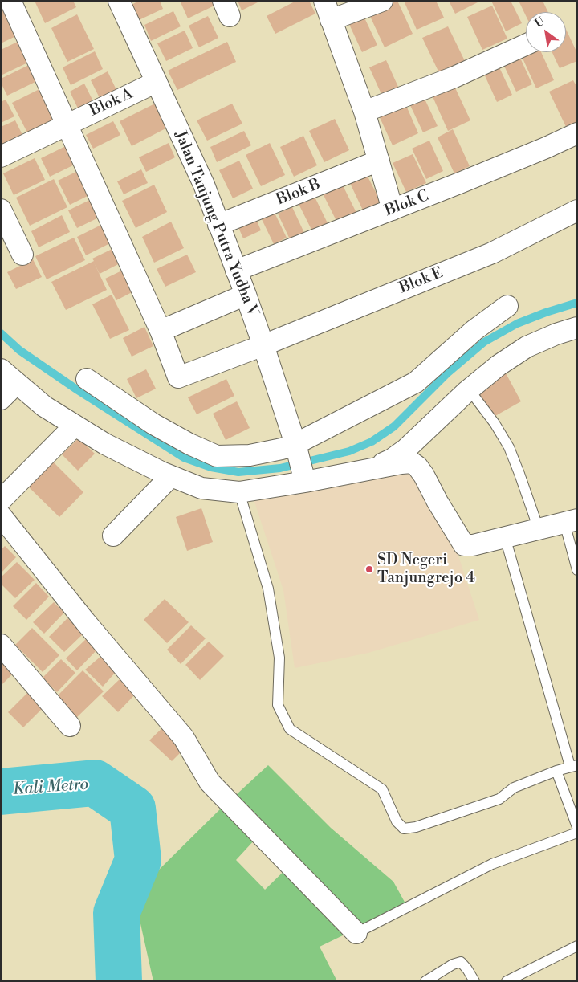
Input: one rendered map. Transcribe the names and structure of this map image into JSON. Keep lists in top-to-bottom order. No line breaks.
{"streets":{"street":["Blok A","Blok B","Blok C","Jalan Tanjung Putra Yudha V","Blok E"]},"crossings":[["Blok A","Jalan Tanjung Putra Yudha V"],["Blok B","Jalan Tanjung Putra Yudha V"],["Blok C","Jalan Tanjung Putra Yudha V"],["Jalan Tanjung Putra Yudha V","Blok E"]],"water":["Kali Metro"],"places":["SD Negeri Tanjungrejo 4"],"north":"top left"}
